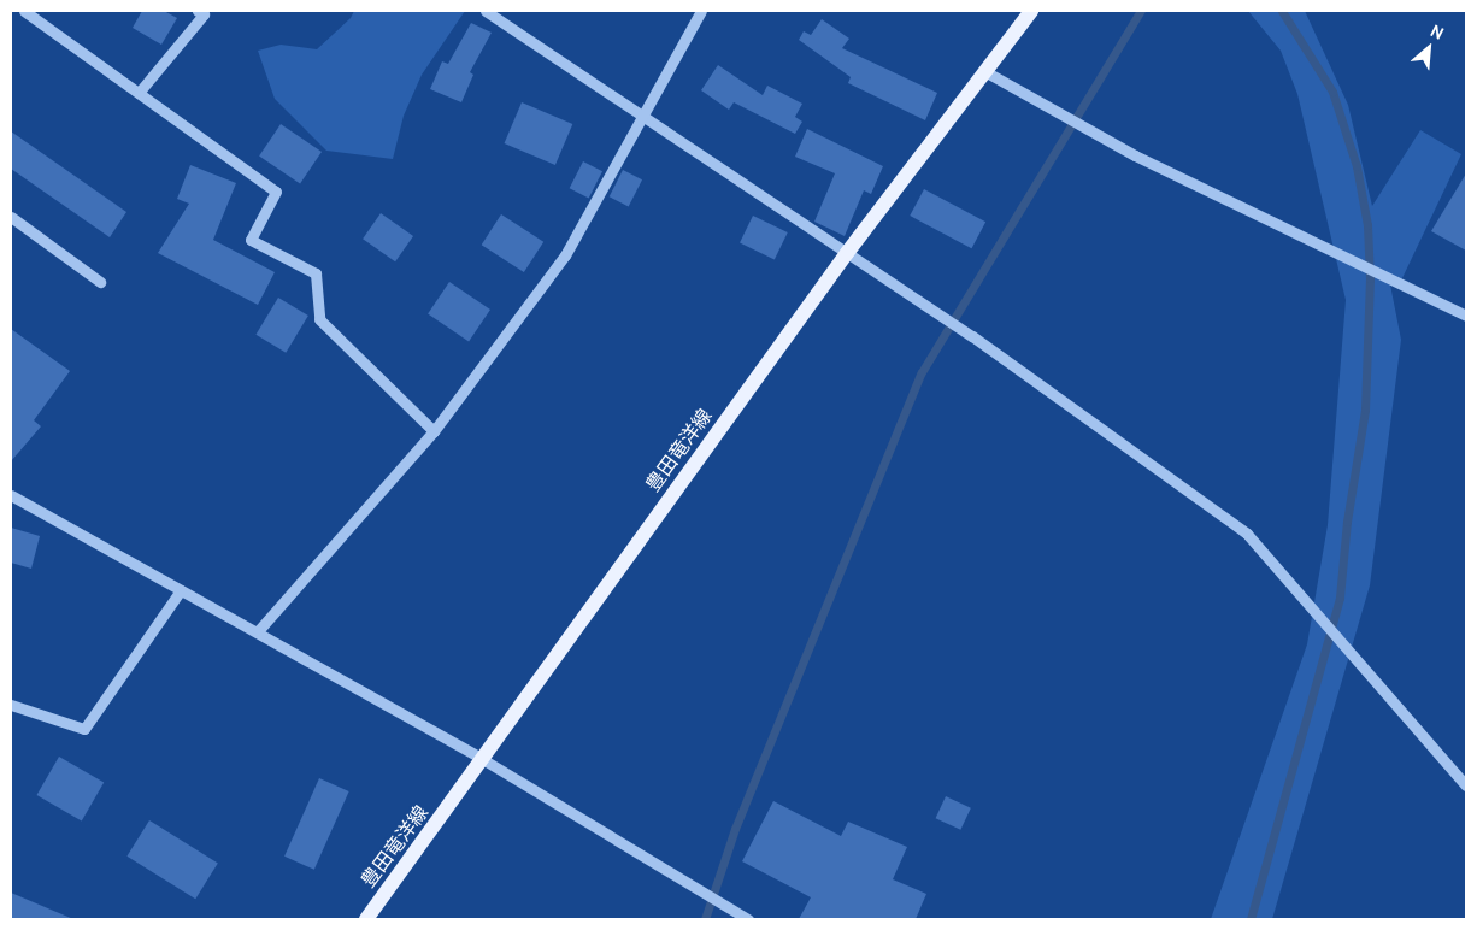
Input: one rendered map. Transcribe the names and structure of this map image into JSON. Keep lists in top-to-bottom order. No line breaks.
{"streets":{"main road":["豊田竜洋線"]},"north":"top right"}
